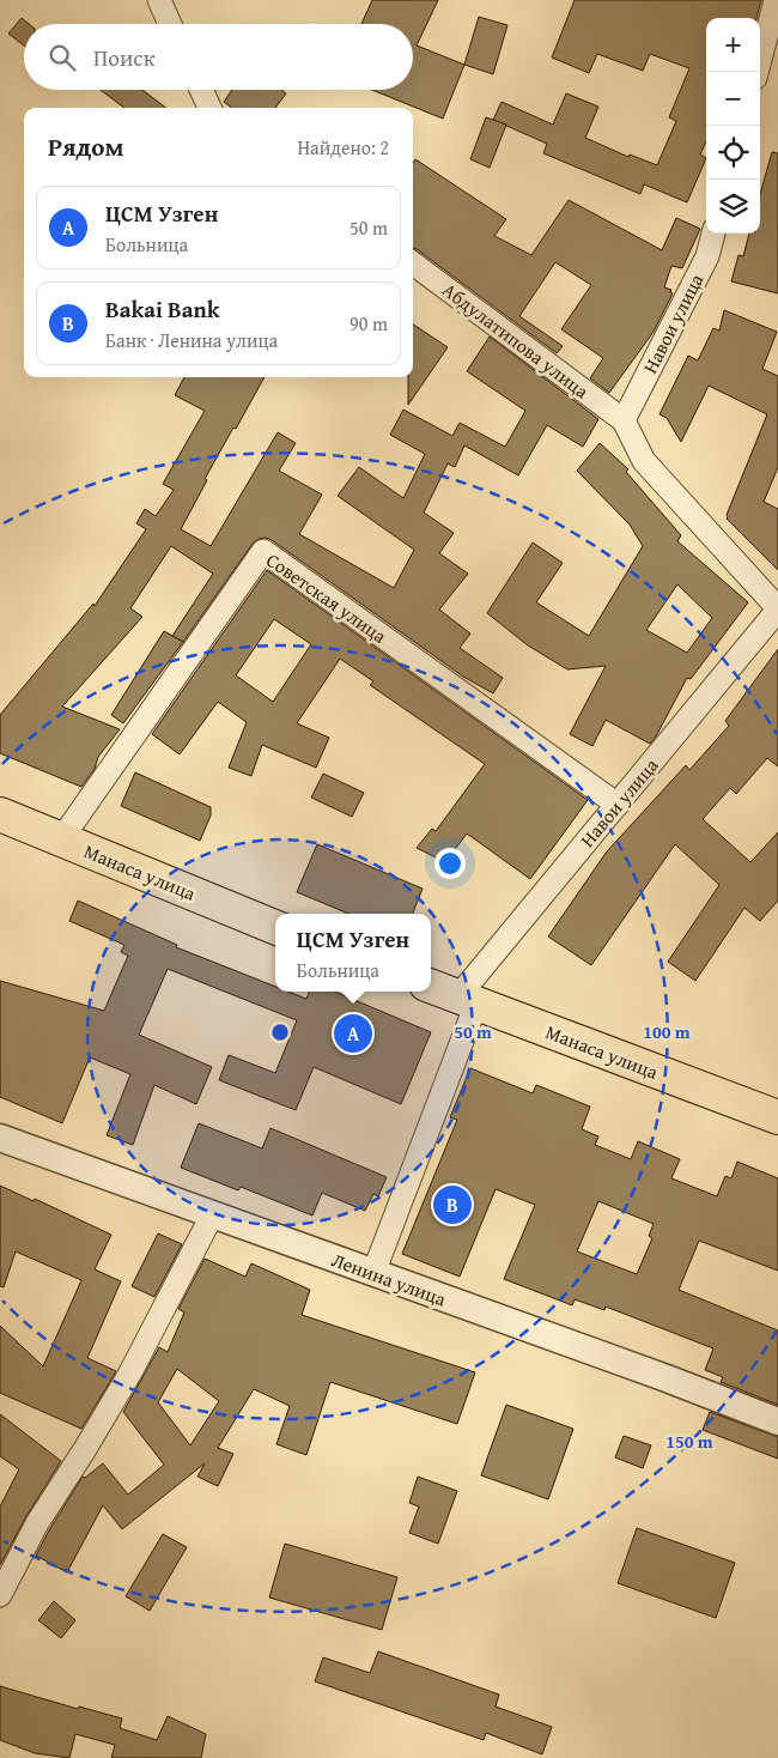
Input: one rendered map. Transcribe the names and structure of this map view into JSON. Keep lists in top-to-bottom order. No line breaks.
{"streets":{"main road":["Манаса улица"],"street":["Навои улица","Абдулатипова улица","Советская улица","Ленина улица"]},"crossings":[["Навои улица","Абдулатипова улица"],["Навои улица","Советская улица"],["Навои улица","Манаса улица"],["Навои улица","Ленина улица"],["Советская улица","Манаса улица"]],"page":{"map_buttons":["+","−"],"search":"Поиск","heading":["Рядом","Найдено: 2"],"list":[{"mark":"A","name":"ЦСМ Узген","note":"Больница","value":"50 m"},{"mark":"B","name":"Bakai Bank","note":"Банк · Ленина улица","value":"90 m"}],"popup":["ЦСМ Узген","Больница"],"pins":["A","B"]},"rings":["50 m","100 m","150 m"]}
